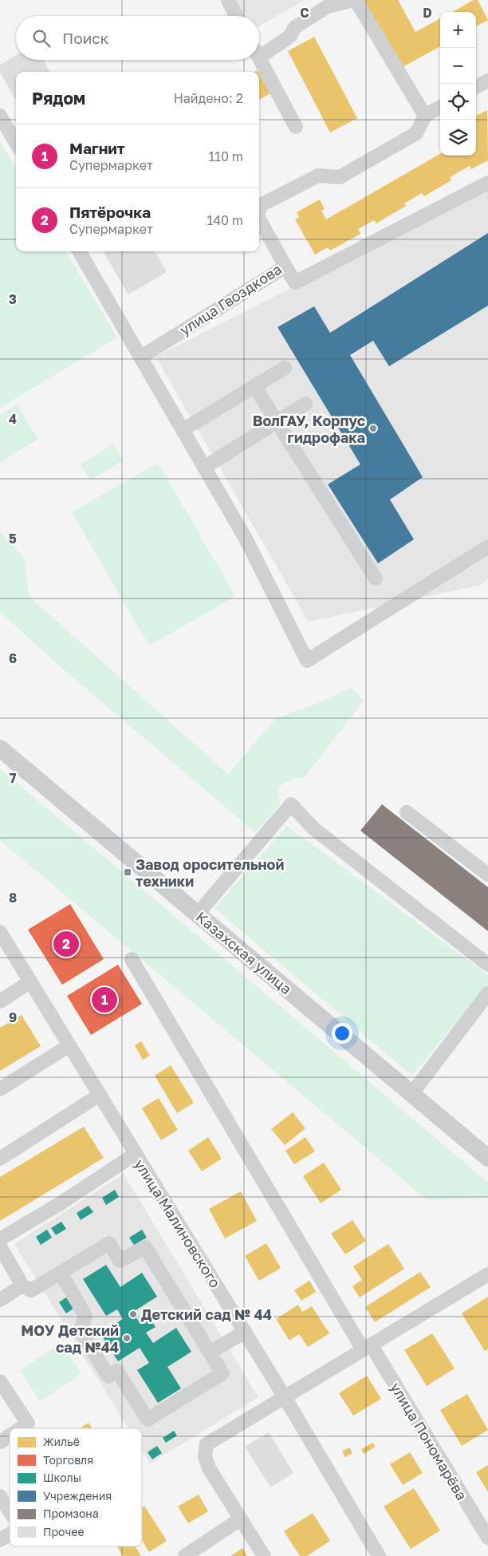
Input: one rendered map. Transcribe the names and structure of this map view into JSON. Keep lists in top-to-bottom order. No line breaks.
{"streets":{"main road":["Казахская улица"],"street":["улица Гвоздкова","улица Малиновского","улица Пономарёва"]},"places":{"other":["ВолГАУ, Корпус гидрофака","Детский сад № 44","МОУ Детский сад №44"],"transit":["Завод оросительной техники"]},"legend":["Жильё","Торговля","Школы","Учреждения","Промзона","Прочее"],"page":{"map_buttons":["+","−"],"search":"Поиск","heading":["Рядом","Найдено: 2"],"list":[{"mark":"1","name":"Магнит","note":"Супермаркет","value":"110 m"},{"mark":"2","name":"Пятёрочка","note":"Супермаркет","value":"140 m"}],"pins":["2","1"]},"grid":{"columns":["C","D"],"rows":["3","4","5","6","7","8","9"]}}
